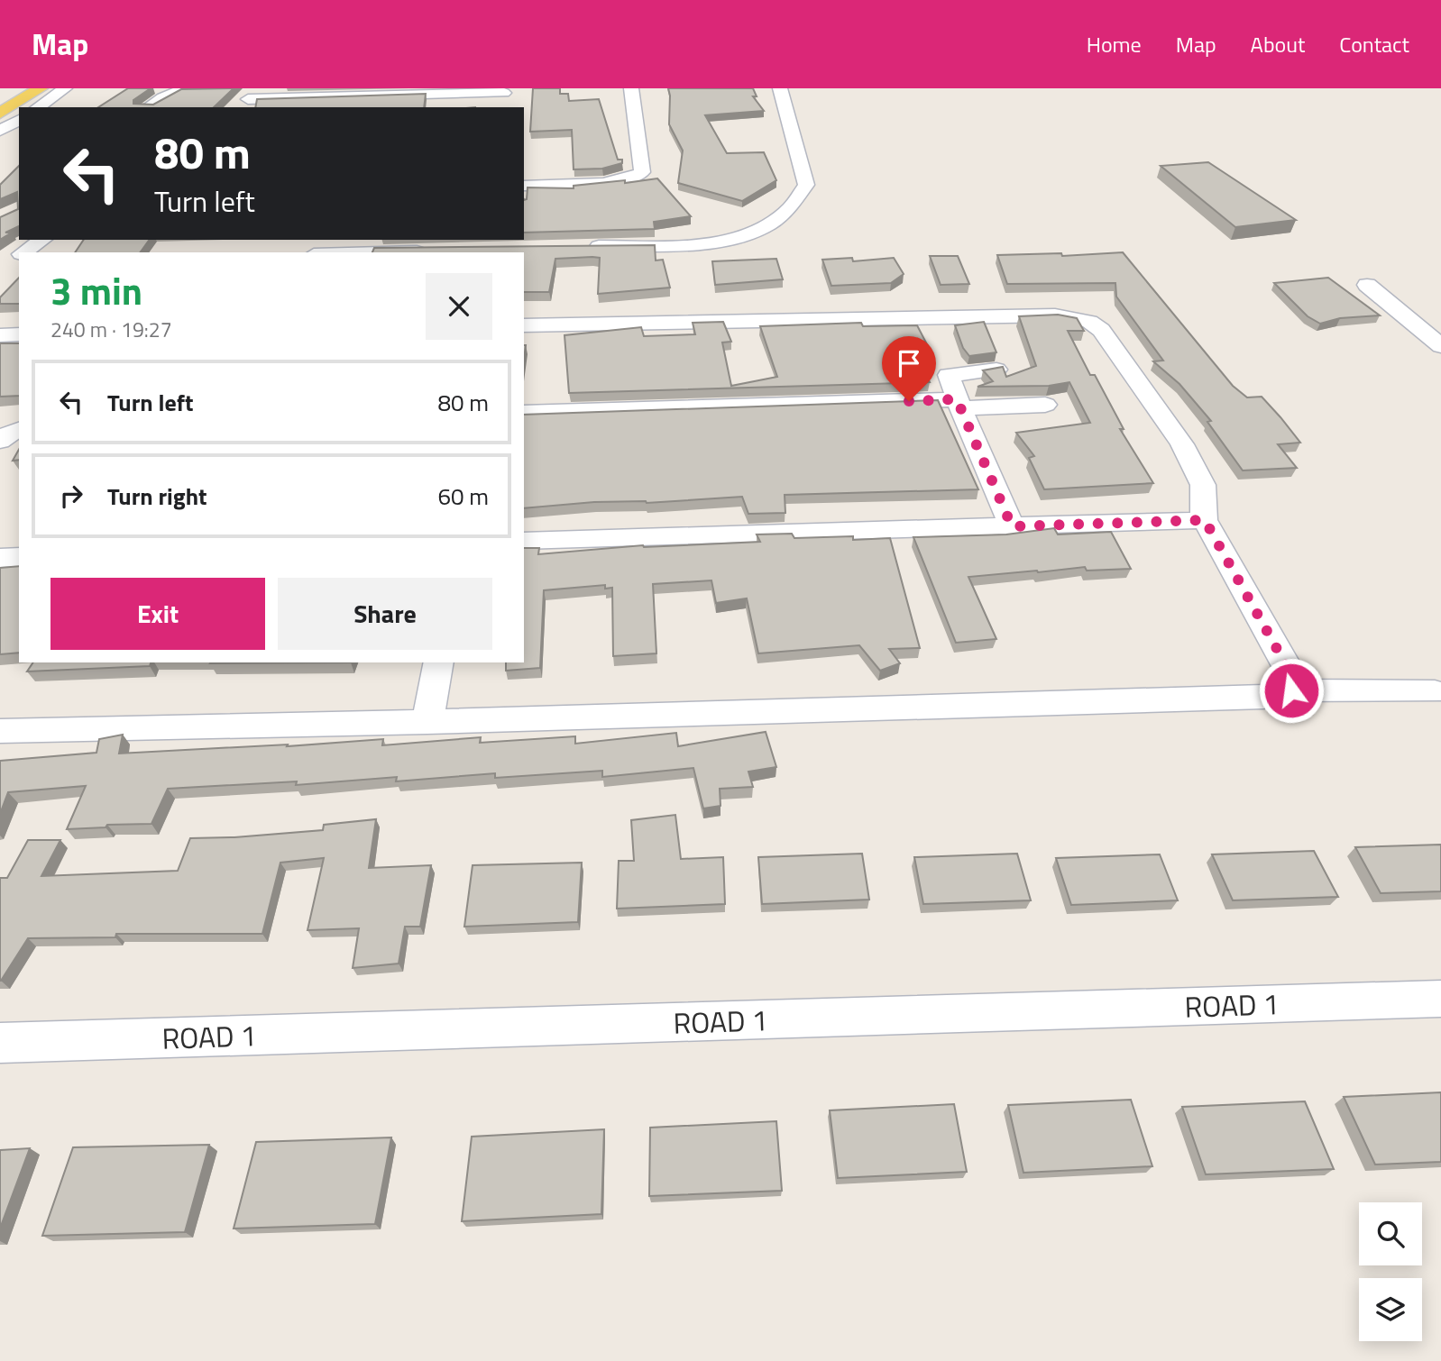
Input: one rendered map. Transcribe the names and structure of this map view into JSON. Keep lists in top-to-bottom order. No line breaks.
{"streets":{"street":["ROAD 1"]},"page":{"header":"Map","nav":["Home","Map","About","Contact"],"turn":["80 m","Turn left"],"heading":["3 min","240 m · 19:27"],"list":[{"name":"Turn left","value":"80 m"},{"name":"Turn right","value":"60 m"}],"buttons":["Exit","Share"]}}
